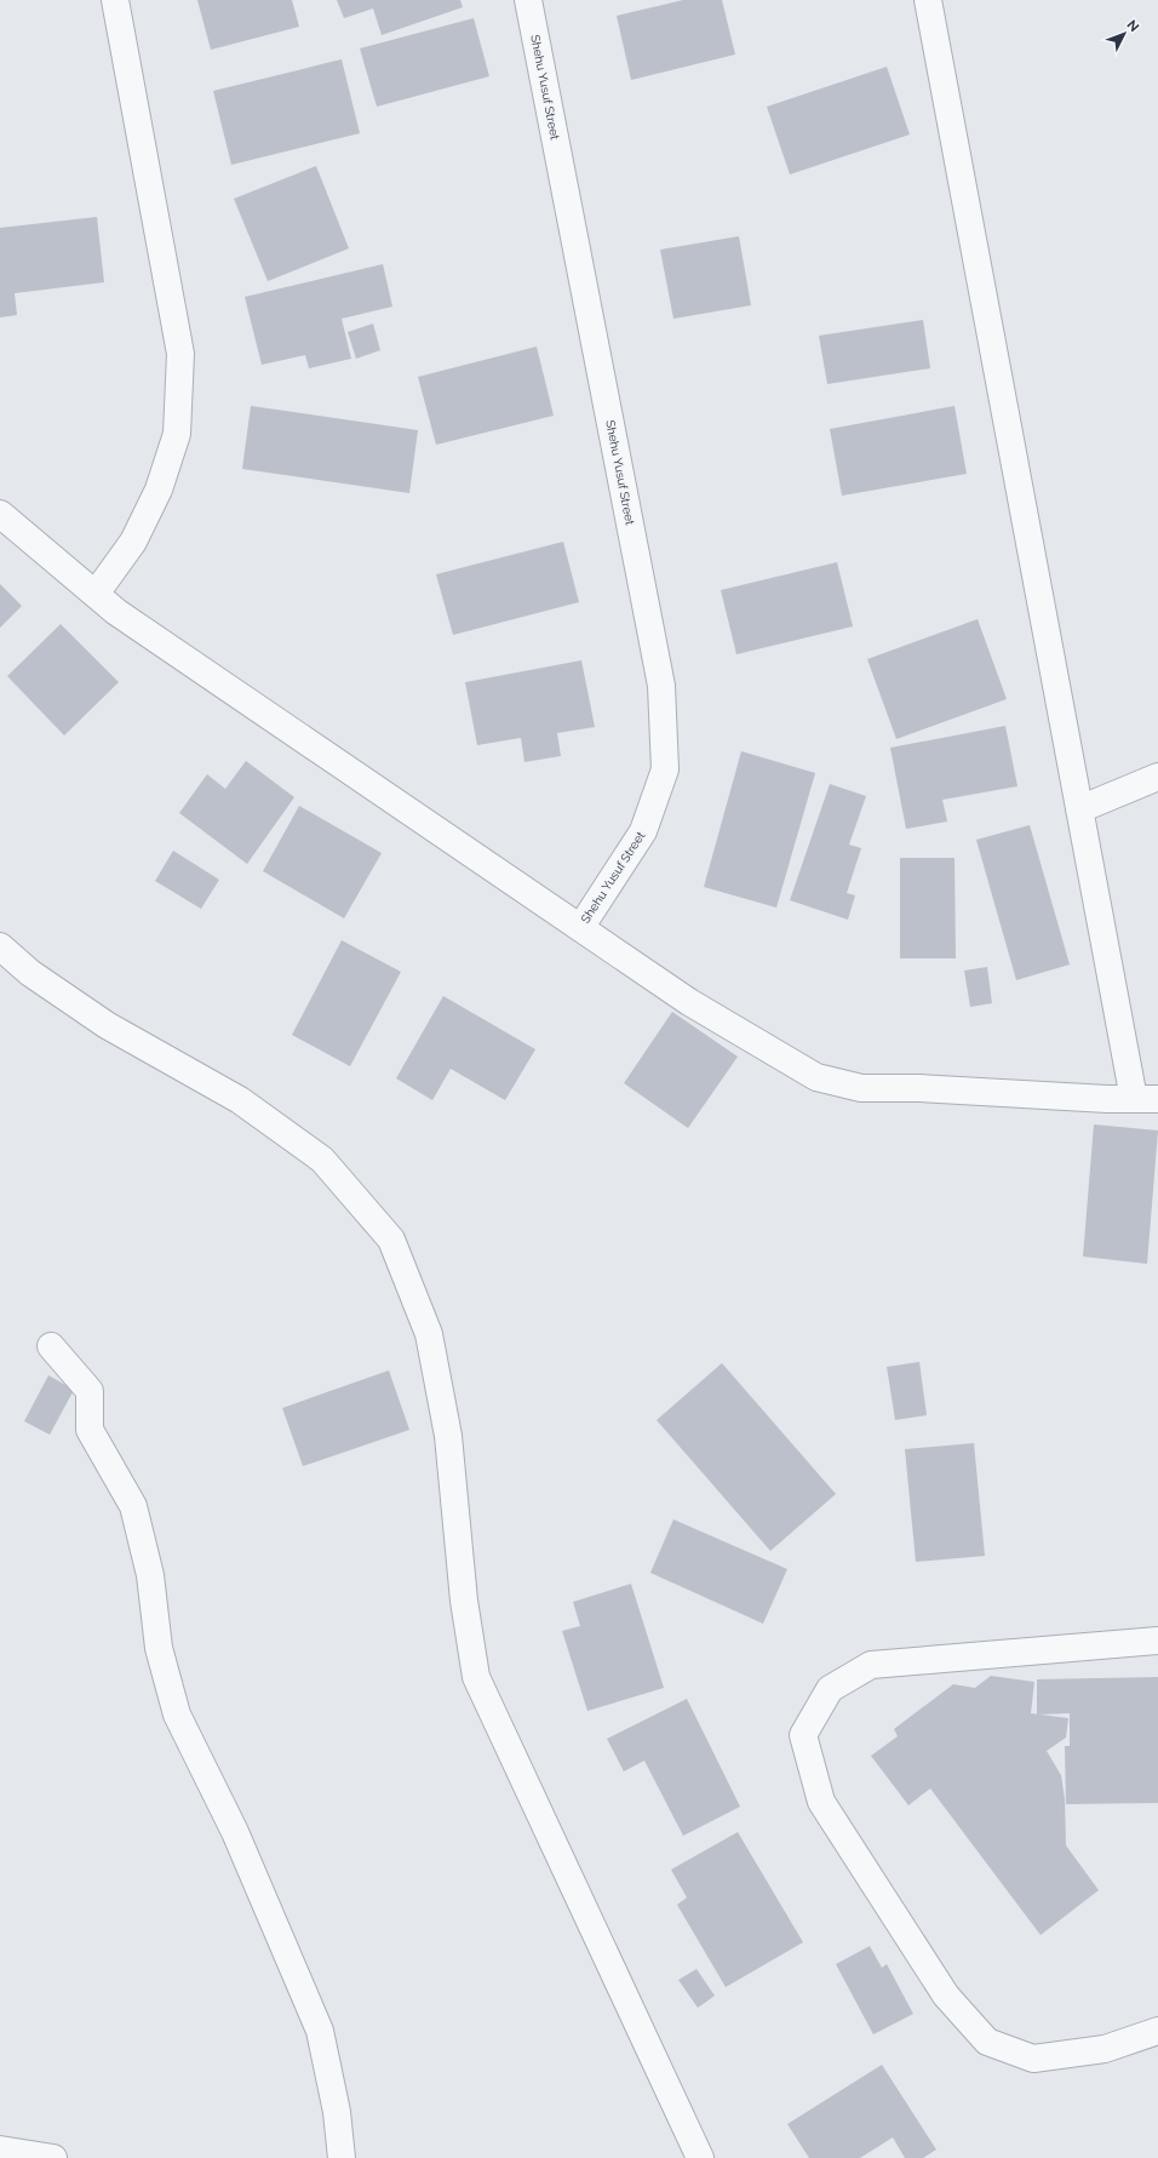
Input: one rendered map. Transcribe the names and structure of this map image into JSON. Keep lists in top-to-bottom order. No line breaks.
{"streets":{"street":["Shehu Yusuf Street"]},"north":"top right"}
